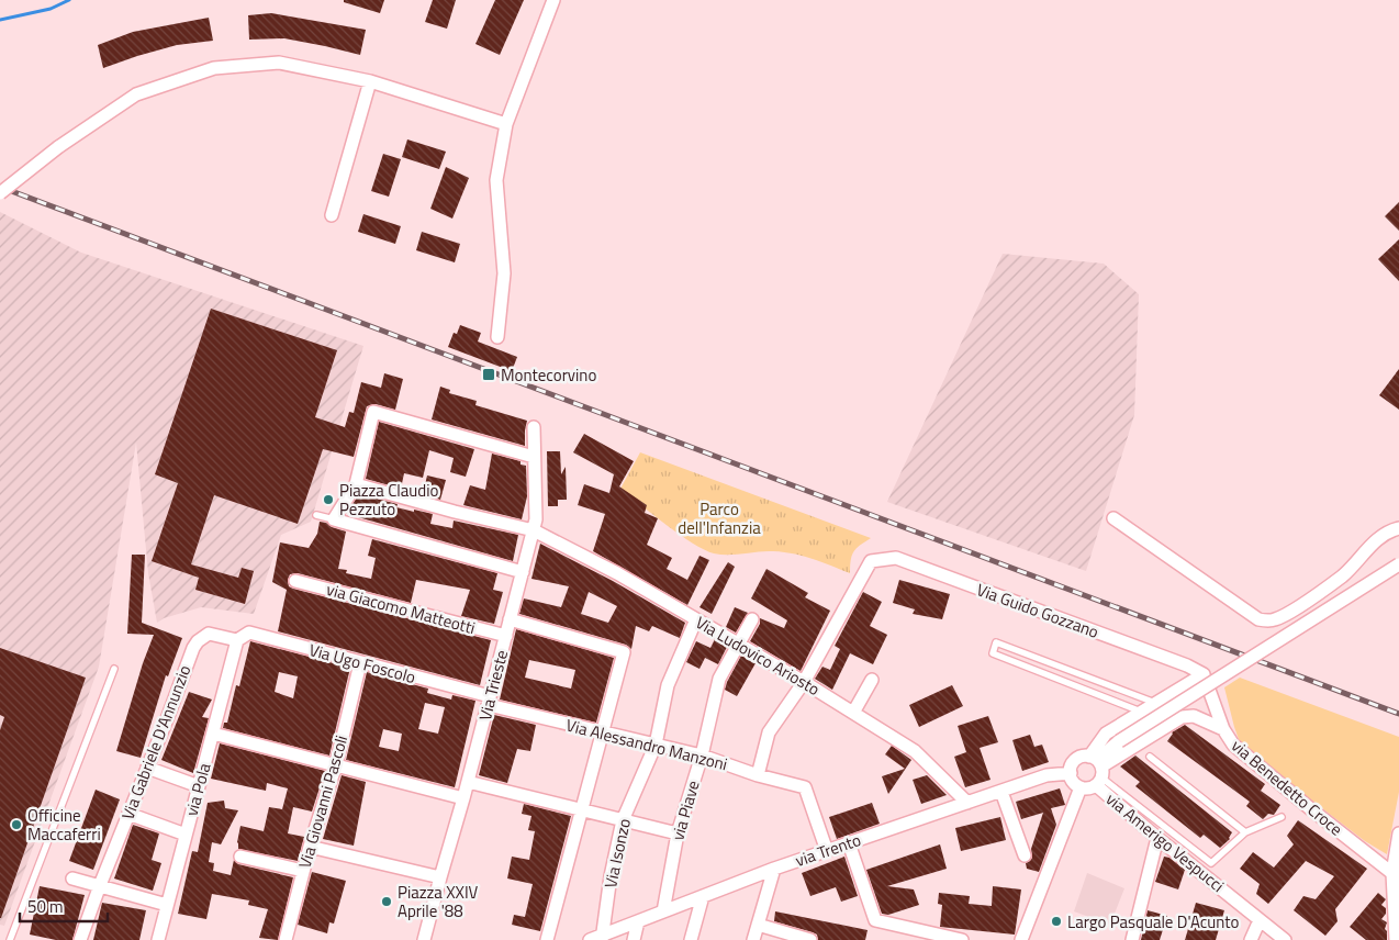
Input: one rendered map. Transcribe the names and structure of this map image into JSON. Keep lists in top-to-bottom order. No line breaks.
{"streets":{"street":["via Giacomo Matteotti","Via Guido Gozzano","Via Ludovico Ariosto","Via Ugo Foscolo","Via Trieste","Via Gabriele D'Annunzio","Via Alessandro Manzoni","via Benedetto Croce","via Pola","Via Giovanni Pascoli","via Piave","via Amerigo Vespucci","via Trento","Via Isonzo"]},"crossings":[["via Giacomo Matteotti","Via Trieste"],["Via Guido Gozzano","Via Ludovico Ariosto"],["Via Guido Gozzano","via Benedetto Croce"],["Via Ludovico Ariosto","Via Trieste"],["Via Ludovico Ariosto","via Piave"],["Via Ludovico Ariosto","via Trento"],["Via Ludovico Ariosto","Via Isonzo"],["Via Ugo Foscolo","Via Trieste"],["Via Ugo Foscolo","Via Gabriele D'Annunzio"],["Via Ugo Foscolo","Via Alessandro Manzoni"],["Via Ugo Foscolo","via Pola"],["Via Ugo Foscolo","Via Giovanni Pascoli"],["Via Trieste","Via Alessandro Manzoni"],["Via Gabriele D'Annunzio","via Pola"],["Via Alessandro Manzoni","via Piave"],["Via Alessandro Manzoni","via Trento"],["Via Alessandro Manzoni","Via Isonzo"],["via Piave","via Trento"],["via Amerigo Vespucci","via Trento"],["via Trento","Via Isonzo"]],"parks":["Parco dell'Infanzia"],"places":{"transit":["Montecorvino"],"other":["Piazza Claudio Pezzuto","Officine Maccaferri","Piazza XXIV Aprile '88","Largo Pasquale D'Acunto"]},"scale_bar":"50 m"}
